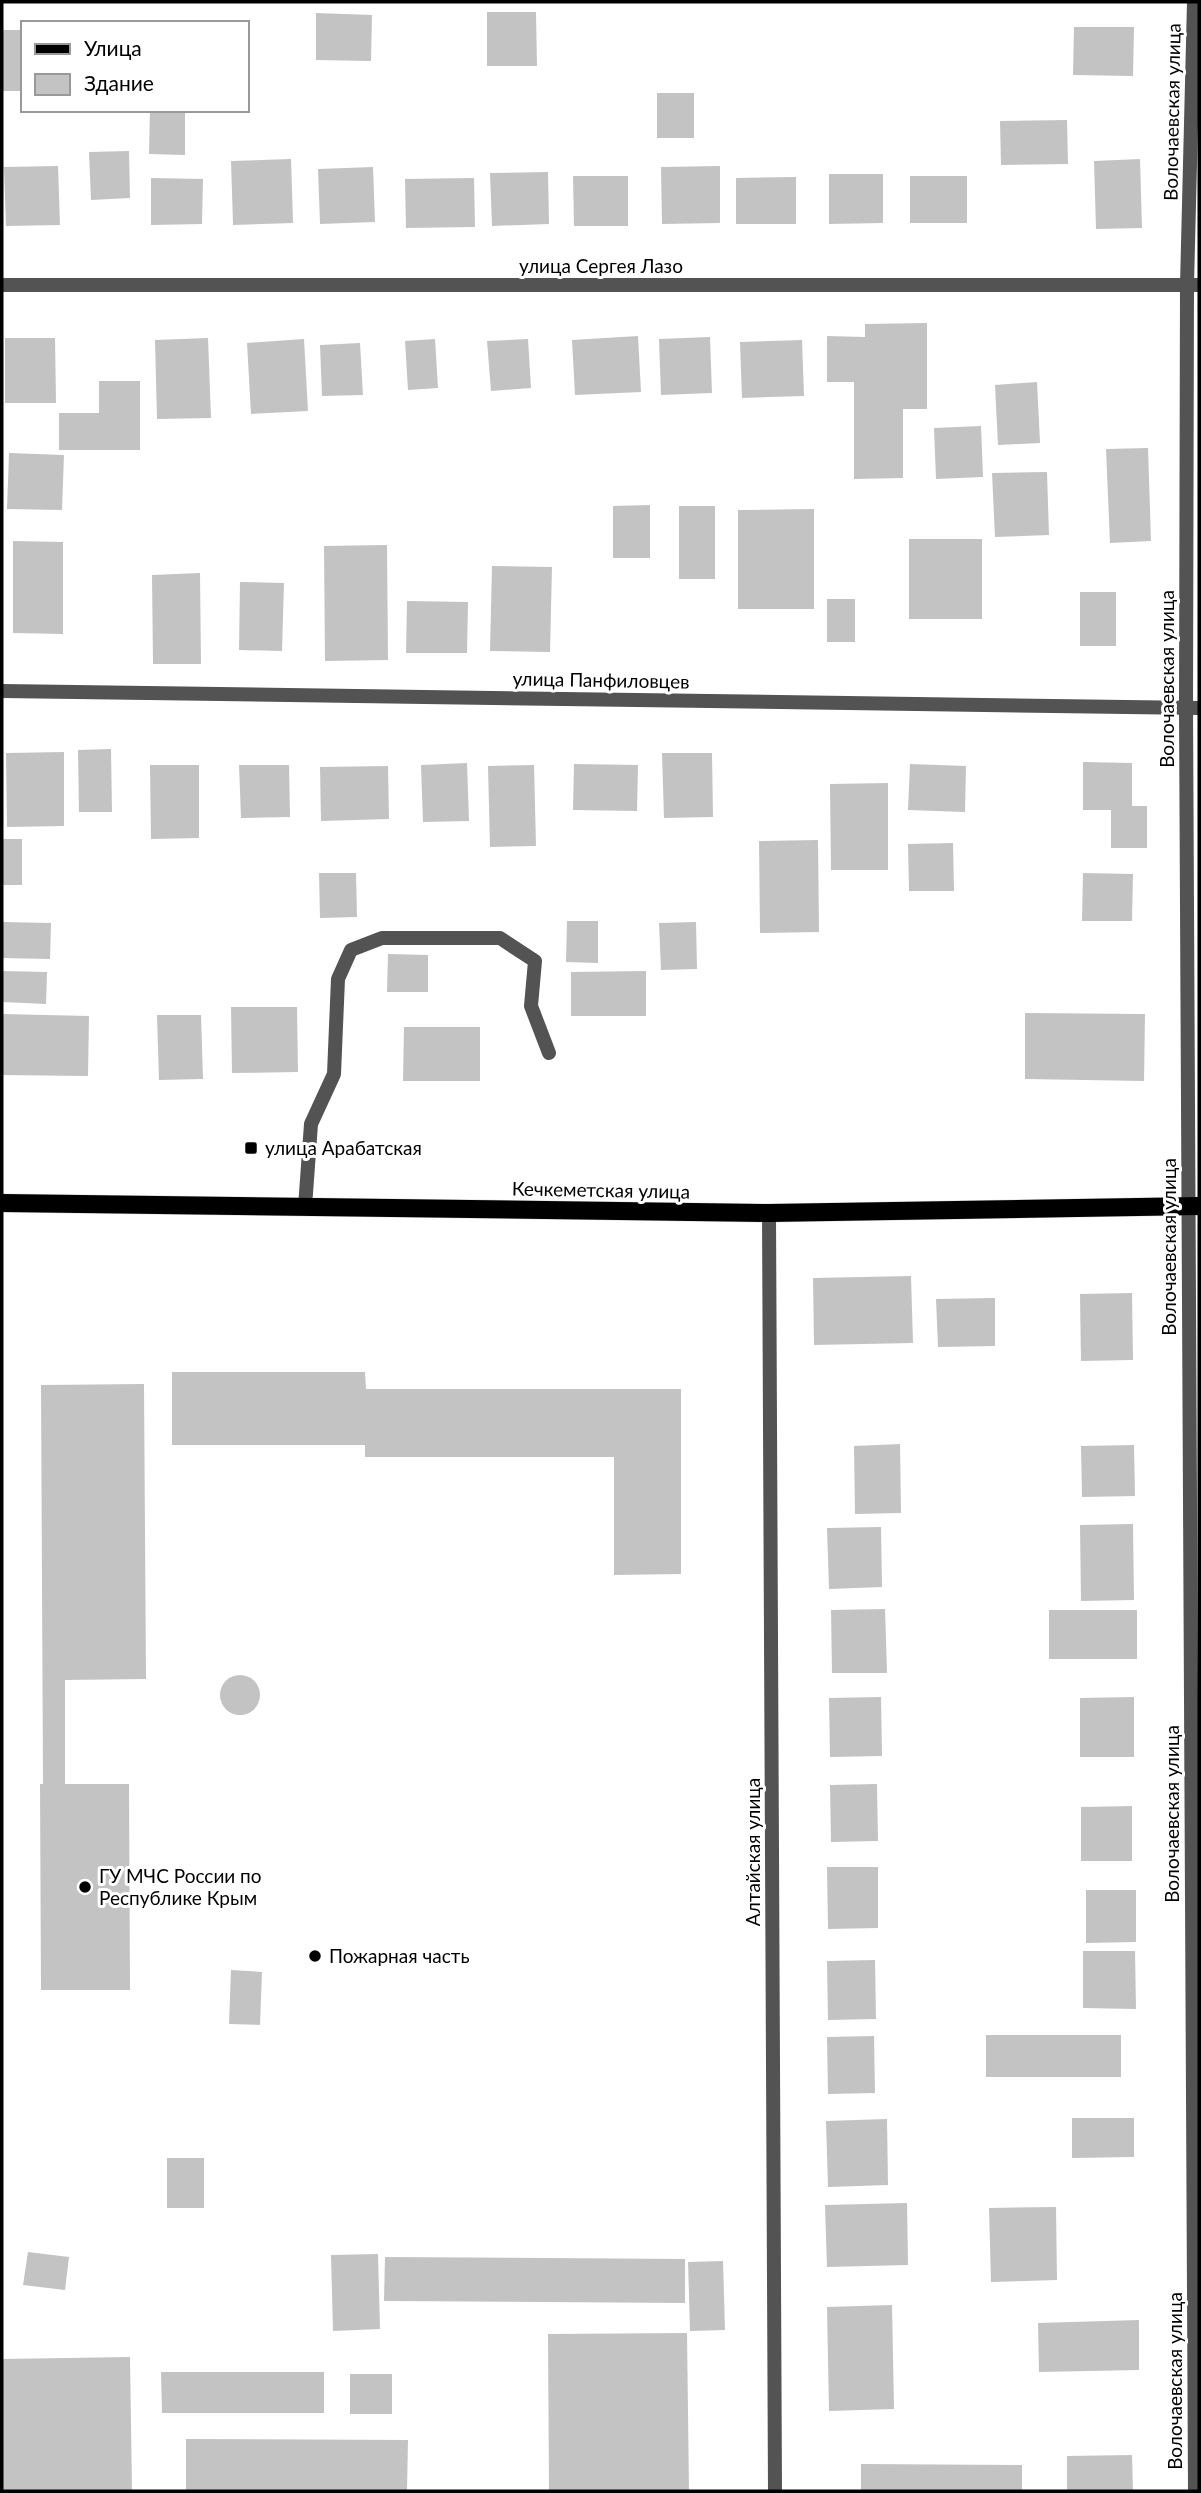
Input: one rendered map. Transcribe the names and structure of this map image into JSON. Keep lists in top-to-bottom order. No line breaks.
{"streets":{"main road":["Кечкеметская улица"],"street":["Волочаевская улица","улица Сергея Лазо","улица Панфиловцев","Алтайская улица"]},"crossings":[["Волочаевская улица","улица Сергея Лазо"],["Волочаевская улица","улица Панфиловцев"],["Волочаевская улица","Кечкеметская улица"],["Кечкеметская улица","Алтайская улица"]],"places":{"transit":["улица Арабатская"],"other":["ГУ МЧС России по Республике Крым","Пожарная часть"]},"legend":["Улица","Здание"]}
